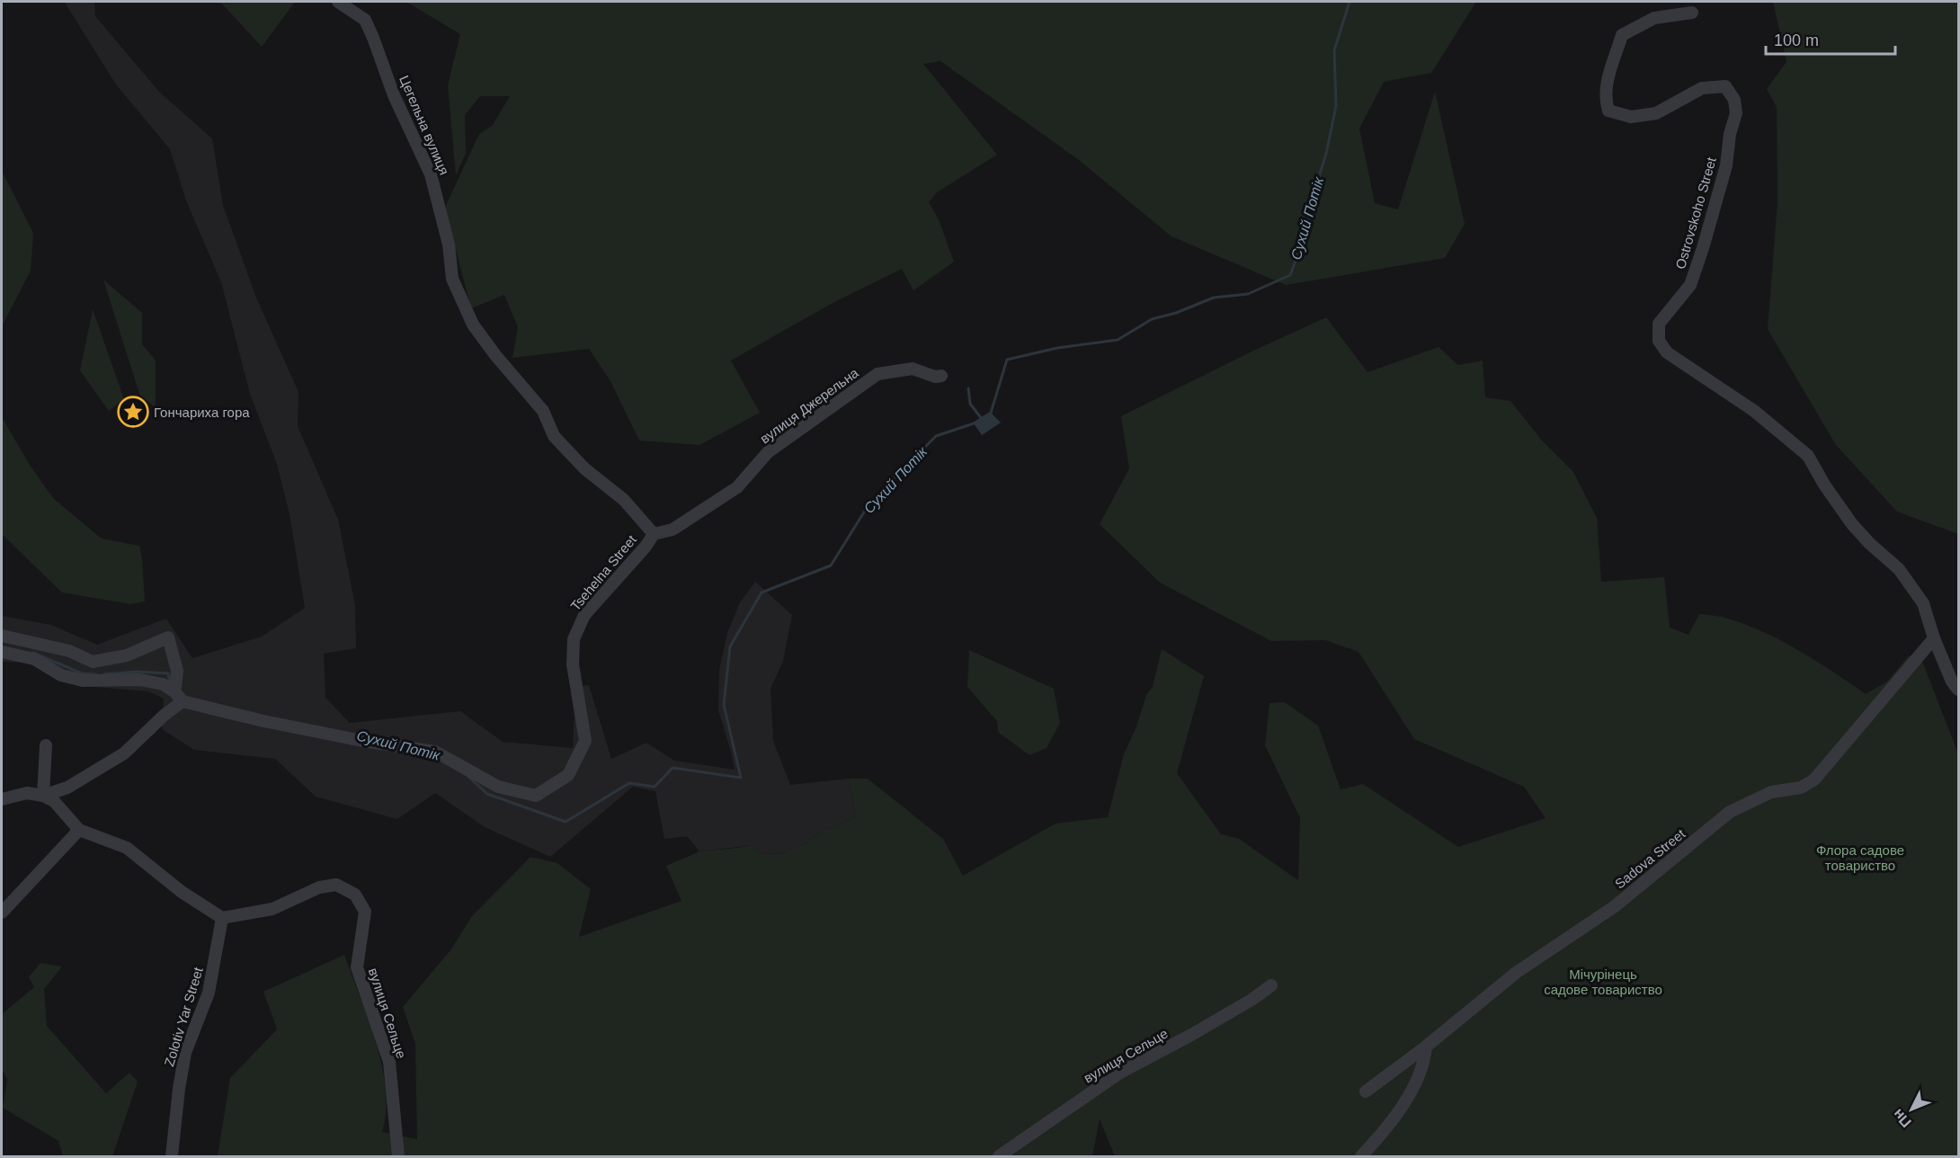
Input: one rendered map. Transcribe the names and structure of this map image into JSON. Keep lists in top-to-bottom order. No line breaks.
{"streets":{"street":["Ostrovskoho Street","вулиця Джерельна","Tsehelna Street","Sadova Street","вулиця Сельце","Zolotiv Yar Street"]},"crossings":[["Ostrovskoho Street","Sadova Street"],["вулиця Джерельна","Tsehelna Street"],["вулиця Сельце","Zolotiv Yar Street"]],"water":["Сухий Потік"],"parks":["Флора садове товариство","Мічурінець садове товариство"],"places":{"place":["Гончариха гора"]},"scale_bar":"100 m","north":"bottom left"}
